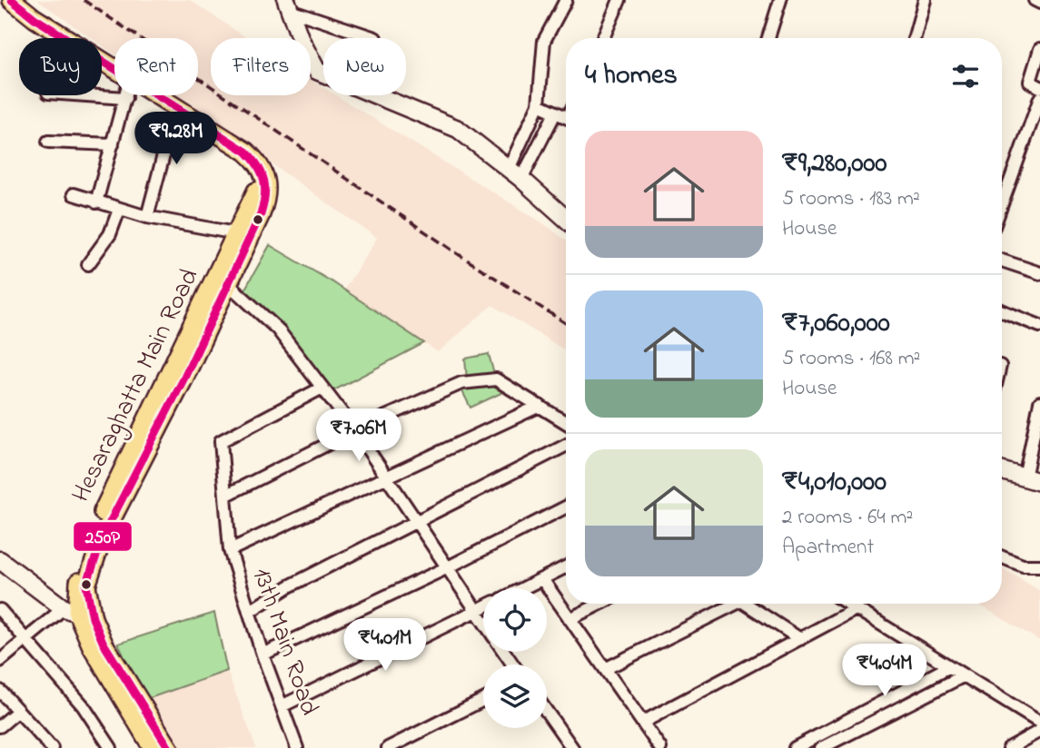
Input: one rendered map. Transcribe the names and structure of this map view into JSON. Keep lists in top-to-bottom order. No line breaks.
{"streets":{"main road":["Hesaraghatta Main Road"],"street":["13th Main Road"]},"lines":["transit line 250P"],"page":{"chip":["Buy","Rent","Filters","New"],"heading":"4 homes","price":["₹9.28M","₹7.06M","₹4.01M","₹4.04M"],"list":[{"name":"₹9,280,000","note":"5 rooms · 183 m² · House"},{"name":"₹7,060,000","note":"5 rooms · 168 m² · House"},{"name":"₹4,010,000","note":"2 rooms · 64 m² · Apartment"}]}}
